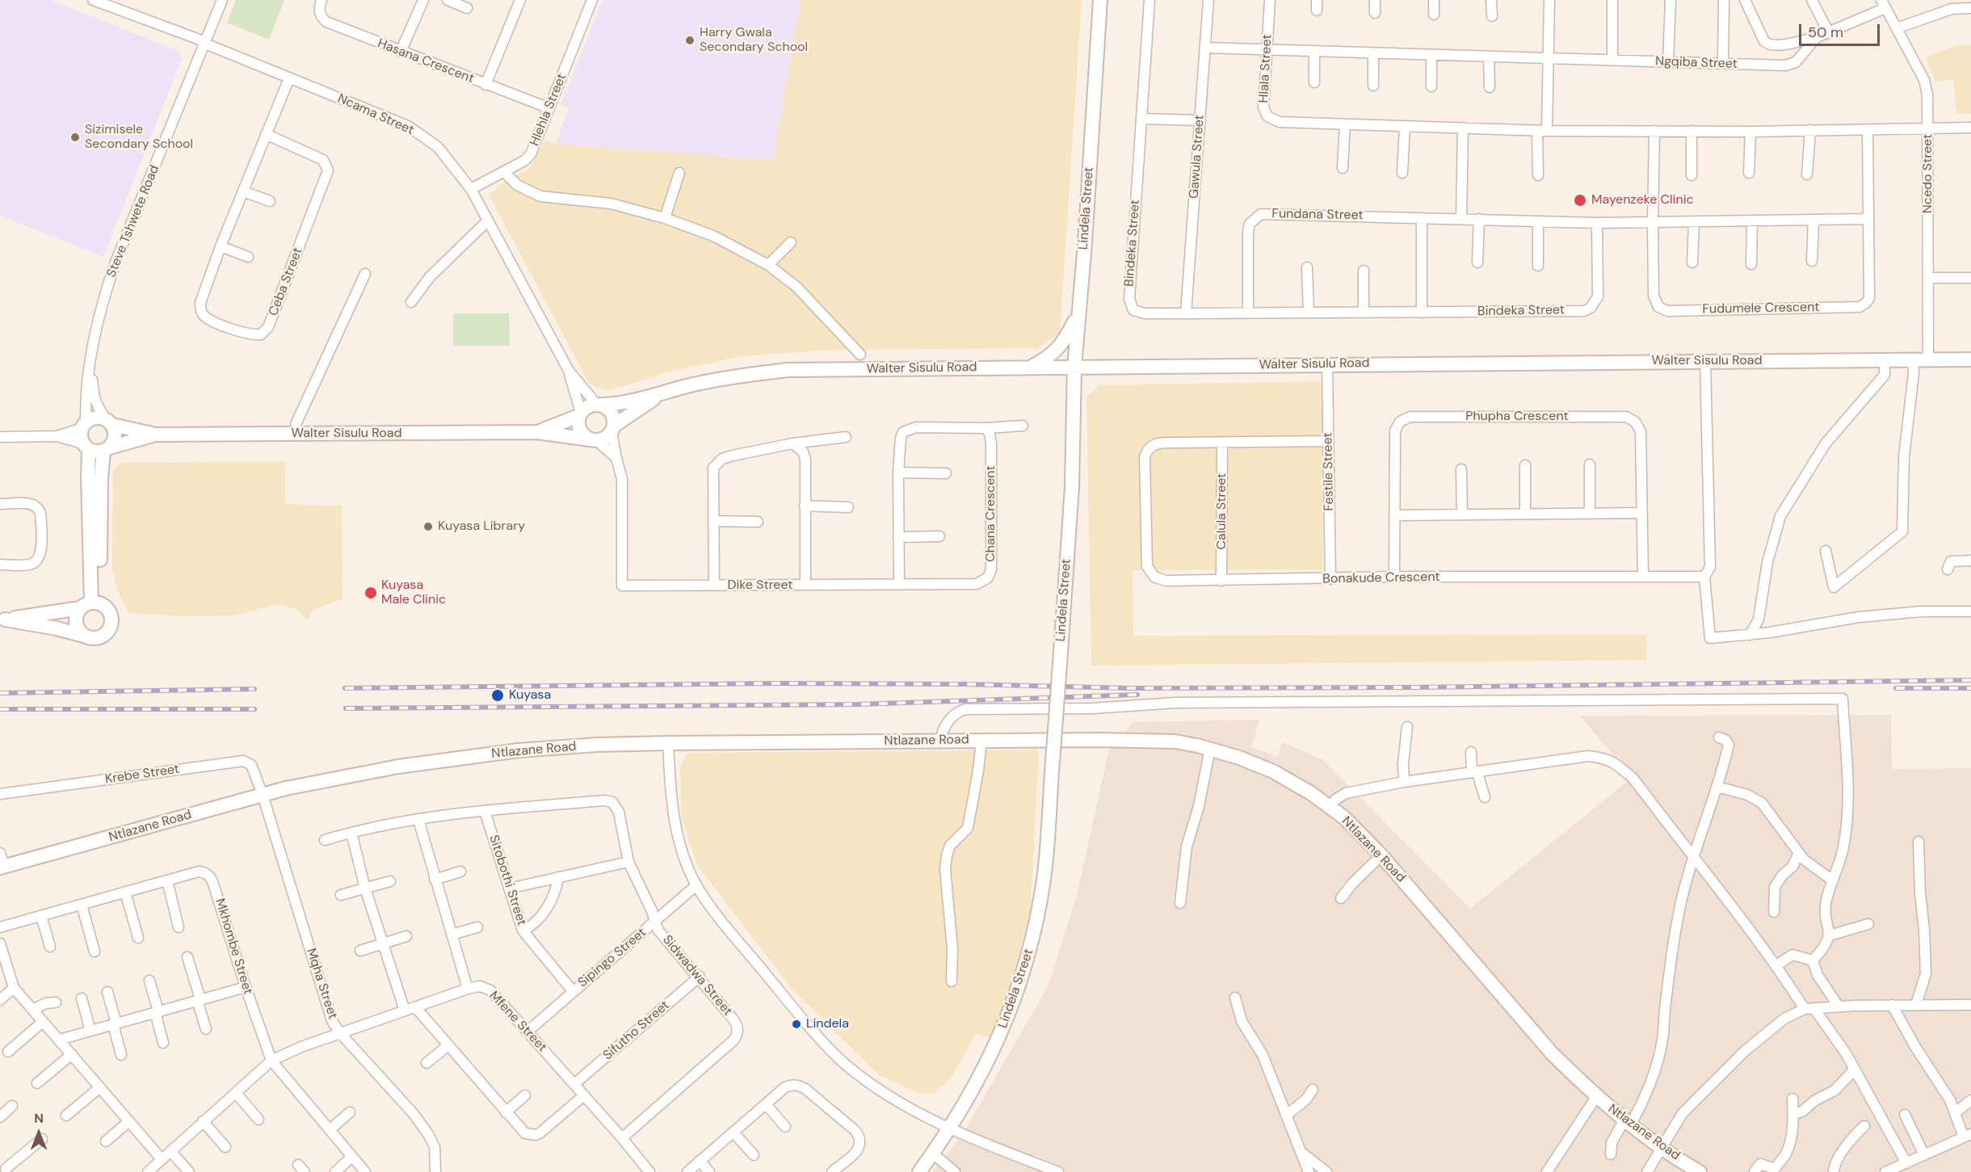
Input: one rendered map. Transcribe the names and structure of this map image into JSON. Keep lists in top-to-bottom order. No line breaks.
{"streets":{"street":["Hasana Crescent","Ngqiba Street","Hlala Street","Hlehla Street","Ncama Street","Gawula Street","Ncedo Street","Lindela Street","Fundana Street","Steve Tshwete Road","Bindeka Street","Ceba Street","Fudumele Crescent","Walter Sisulu Road","Phupha Crescent","Festile Street","Calula Street","Chana Crescent","Bonakude Crescent","Dike Street","Ntlazane Road","Krebe Street","Sitobothi Street","Mkhombe Street","Sipingo Street","Sidwadwa Street","Mqha Street","Mfene Street","Sifutho Street"]},"crossings":[["Hasana Crescent","Hlehla Street"],["Ngqiba Street","Hlala Street"],["Ngqiba Street","Gawula Street"],["Hlala Street","Ncedo Street"],["Hlala Street","Fudumele Crescent"],["Hlehla Street","Ncama Street"],["Ncama Street","Steve Tshwete Road"],["Ncama Street","Ceba Street"],["Ncama Street","Walter Sisulu Road"],["Gawula Street","Bindeka Street"],["Ncedo Street","Walter Sisulu Road"],["Lindela Street","Walter Sisulu Road"],["Fundana Street","Bindeka Street"],["Fundana Street","Fudumele Crescent"],["Steve Tshwete Road","Walter Sisulu Road"],["Walter Sisulu Road","Festile Street"],["Phupha Crescent","Bonakude Crescent"],["Festile Street","Bonakude Crescent"],["Calula Street","Bonakude Crescent"],["Chana Crescent","Dike Street"],["Ntlazane Road","Krebe Street"],["Ntlazane Road","Mqha Street"],["Krebe Street","Mqha Street"],["Sitobothi Street","Sipingo Street"],["Sitobothi Street","Sidwadwa Street"],["Mkhombe Street","Mfene Street"],["Sipingo Street","Sidwadwa Street"],["Sipingo Street","Mfene Street"],["Sidwadwa Street","Mfene Street"],["Sidwadwa Street","Sifutho Street"],["Mqha Street","Mfene Street"],["Mfene Street","Sifutho Street"]],"places":["Harry Gwala Secondary School","Sizimisele Secondary School","Mayenzeke Clinic","Kuyasa Library","Kuyasa Male Clinic","Kuyasa","Lindela"],"scale_bar":"50 m","north":"top"}
